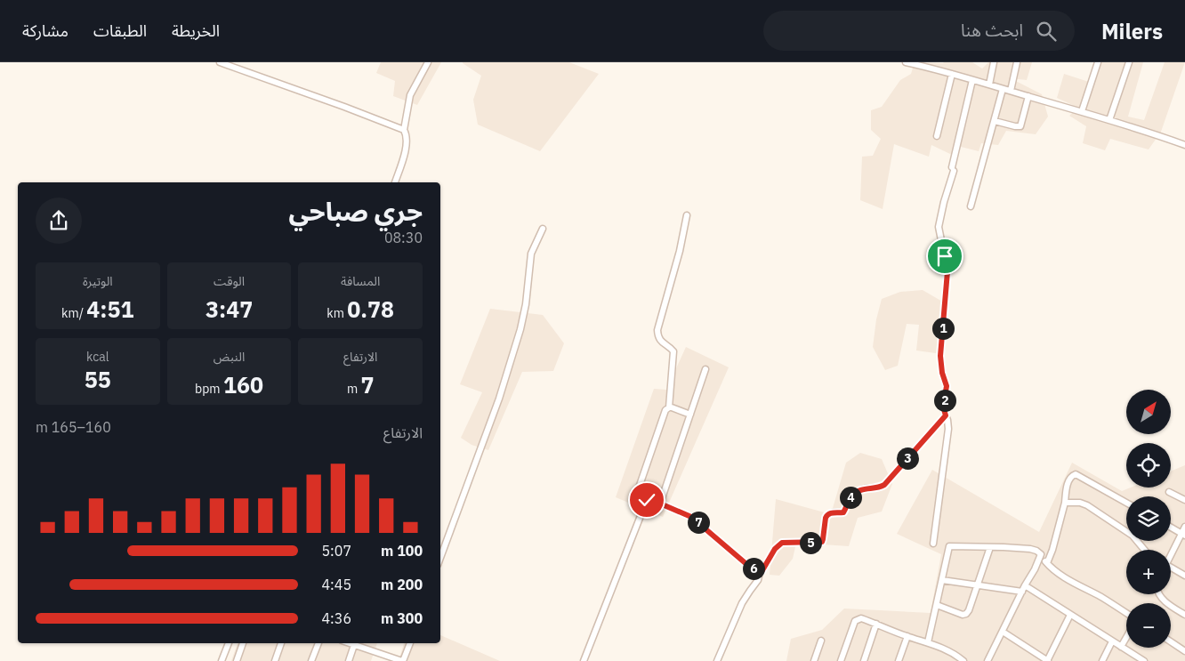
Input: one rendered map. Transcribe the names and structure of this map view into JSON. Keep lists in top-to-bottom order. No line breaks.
{"north":"top right","page":{"header":"Milers","search":"ابحث هنا","nav":["الخريطة","الطبقات","مشاركة"],"heading":["جري صباحي","08:30"],"stats":[["المسافة","0.78 km"],["الوقت","3:47"],["الوتيرة","4:51 /km"],["الارتفاع","7 m"],["النبض","160 bpm"],["kcal","55"]],"pins":["1","2","3","4","7","5","6"],"map_buttons":["+","−"],"chart":["الارتفاع","160–165 m"],"list":[{"name":"100 m","note":"5:07"},{"name":"200 m","note":"4:45"},{"name":"300 m","note":"4:36"}]}}
